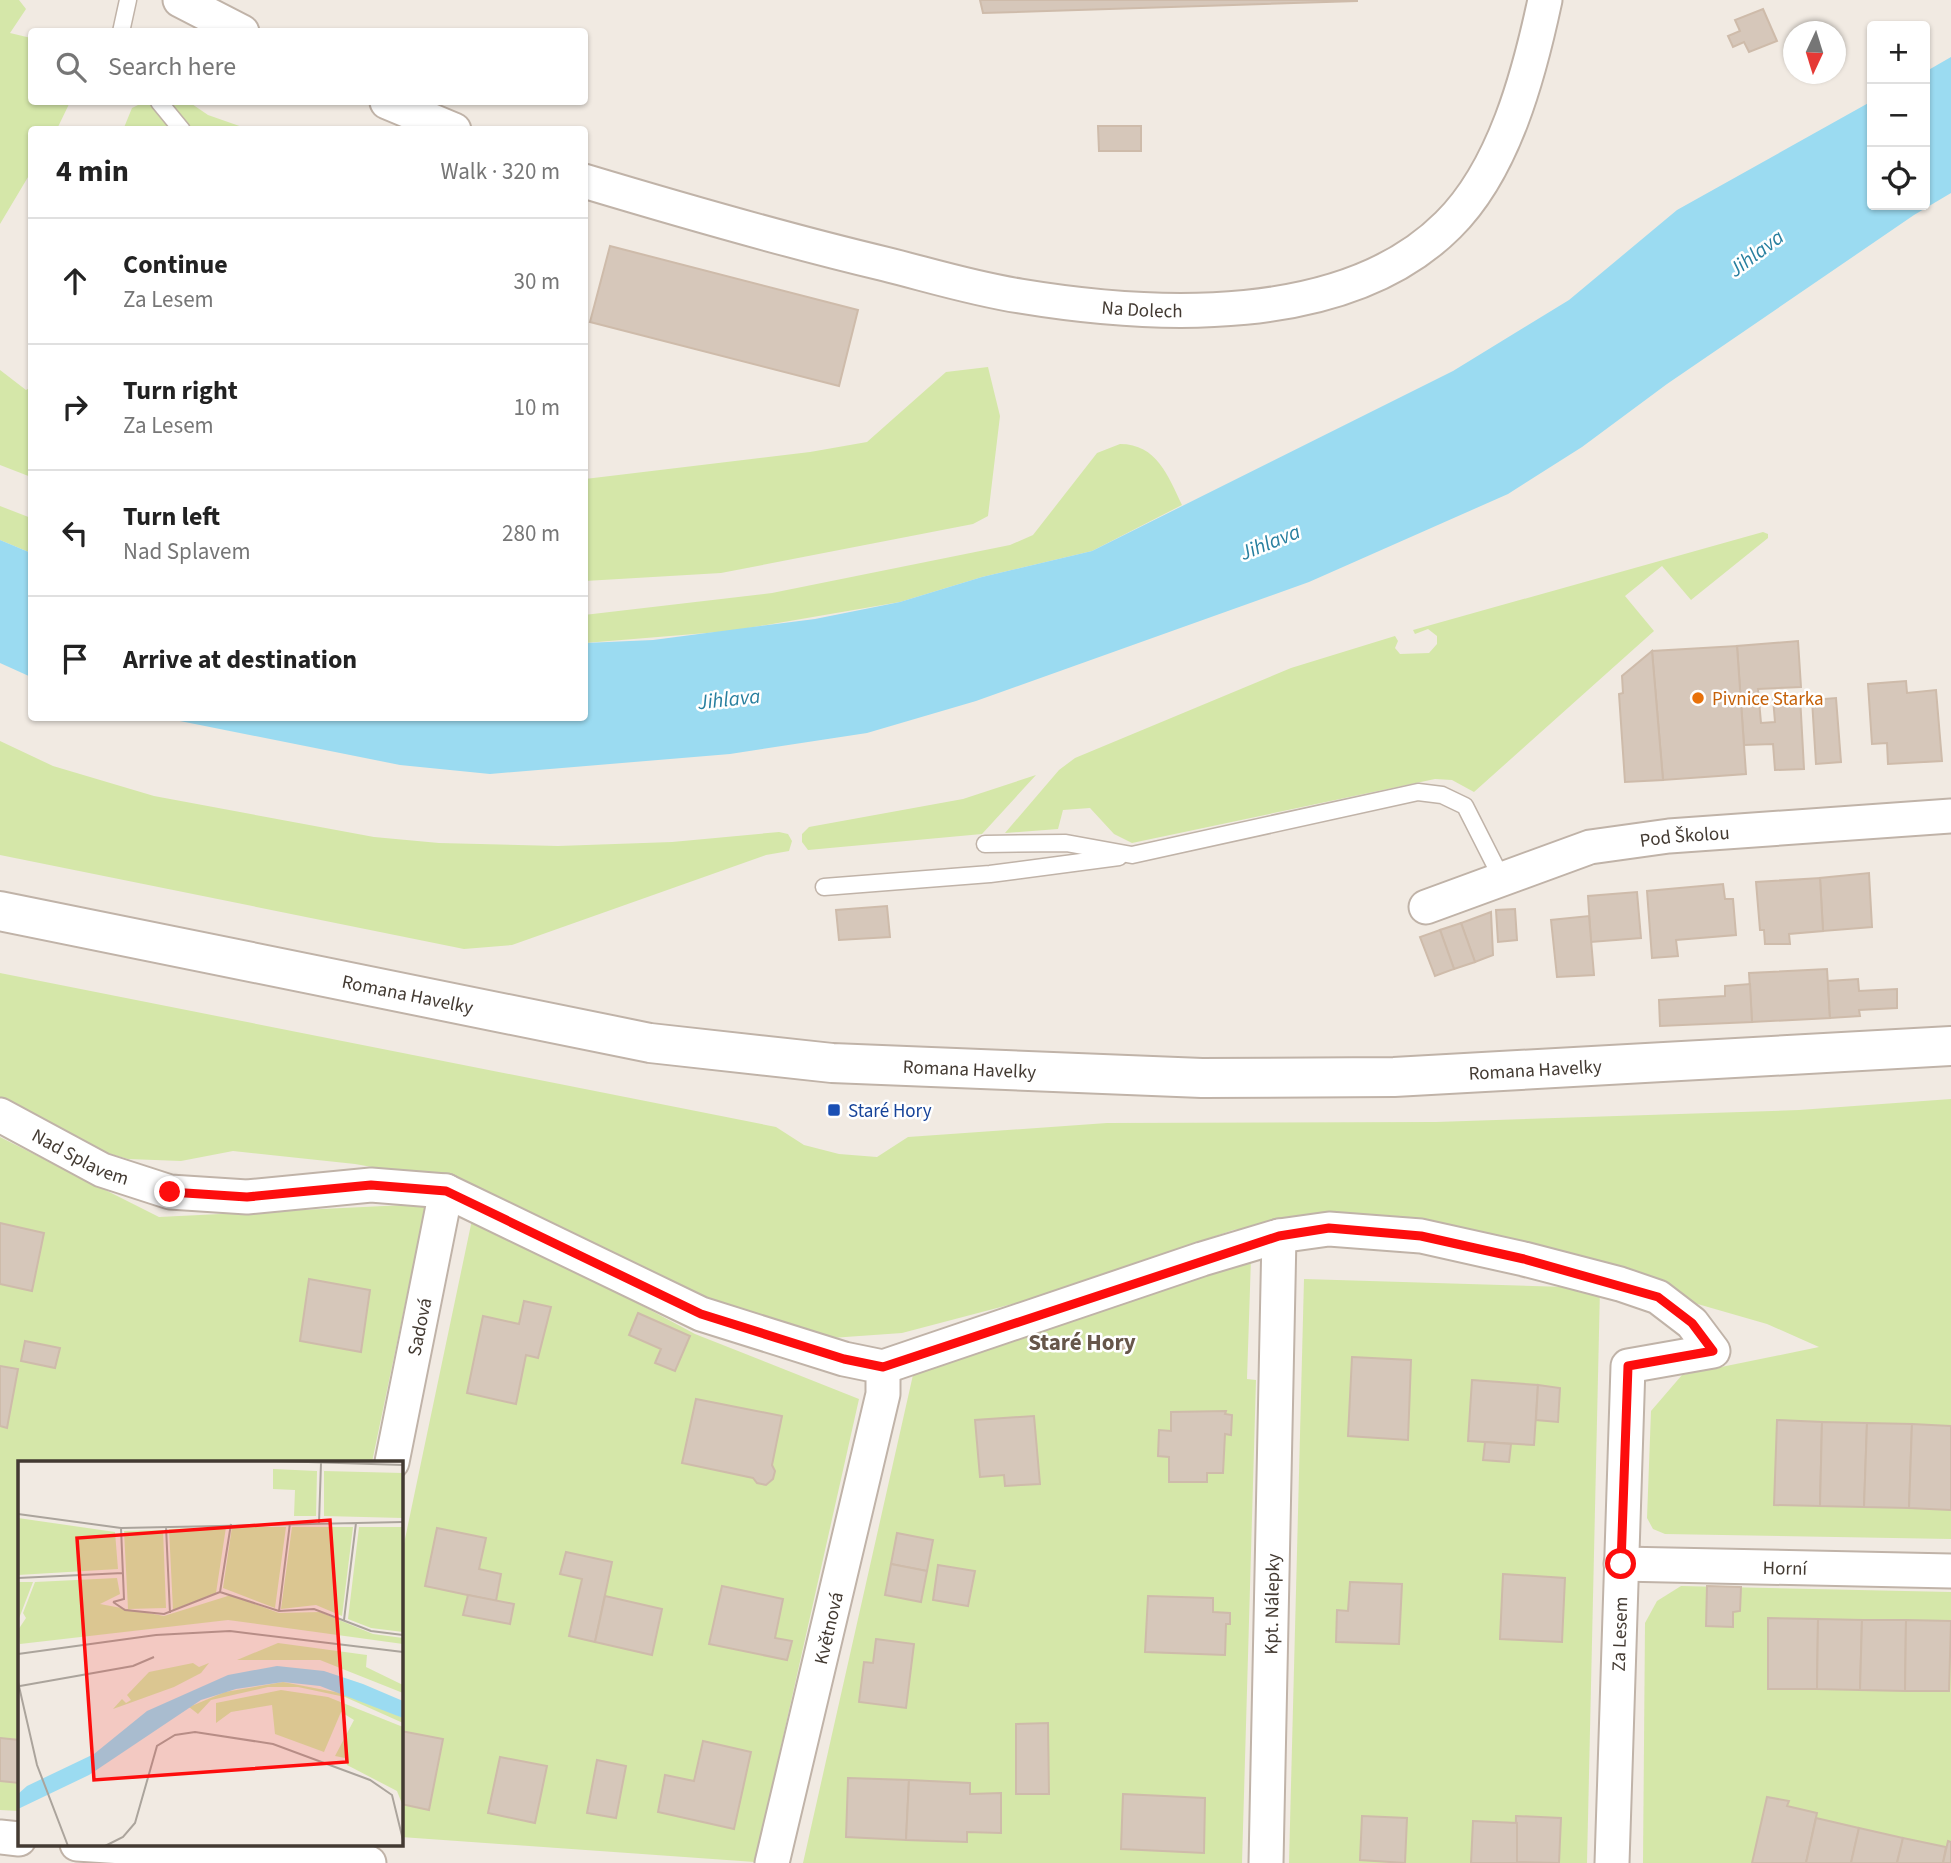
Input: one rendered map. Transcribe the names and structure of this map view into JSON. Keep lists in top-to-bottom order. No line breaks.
{"streets":{"street":["Na Dolech","Pod Školou","Romana Havelky","Nad Splavem","Sadová","Horní","Kpt. Nálepky","Květnová","Za Lesem"]},"crossings":[["Nad Splavem","Sadová"],["Nad Splavem","Kpt. Nálepky"],["Nad Splavem","Květnová"],["Nad Splavem","Za Lesem"],["Horní","Za Lesem"]],"districts":["Staré Hory"],"water":["Jihlava"],"places":{"other":["Pivnice Starka"],"transit":["Staré Hory"]},"north":"bottom","page":{"map_buttons":["+","−"],"search":"Search here","heading":["4 min","Walk · 320 m"],"list":[["Continue","Za Lesem","30 m"],["Turn right","Za Lesem","10 m"],["Turn left","Nad Splavem","280 m"],"Arrive at destination"]}}
